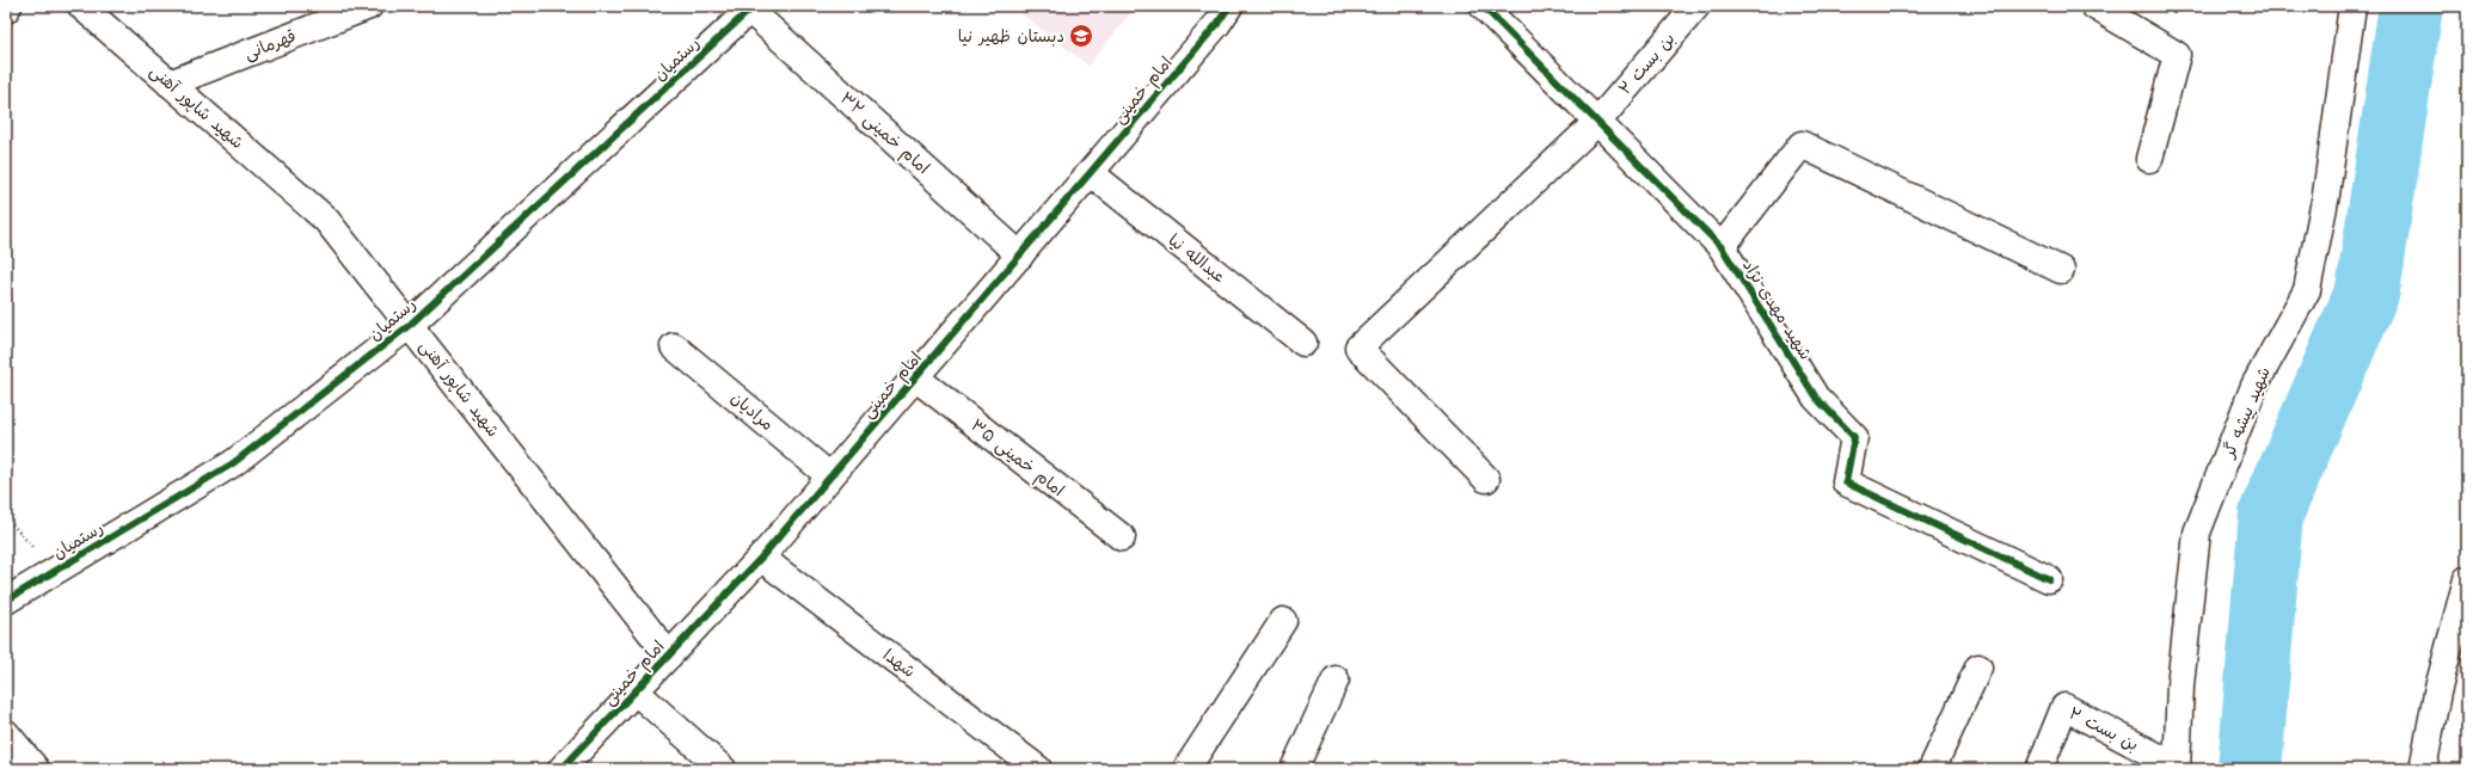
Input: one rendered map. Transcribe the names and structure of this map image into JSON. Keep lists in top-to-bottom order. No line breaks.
{"streets":{"street":["قهرمانی","رستمیان","بن بست ۲","امام خمینی","شهید شاپور آهنی","امام خمینی ۳۲","عبدالله نیا","شهید مهدی نژاد","مرادیان","شهید پیشه گر","امام خمینی ۳۵","شهدا"]},"crossings":[["قهرمانی","شهید شاپور آهنی"],["رستمیان","شهید شاپور آهنی"],["رستمیان","امام خمینی ۳۲"],["بن بست ۲","شهید مهدی نژاد"],["بن بست ۲","شهید پیشه گر"],["امام خمینی","شهید شاپور آهنی"],["امام خمینی","امام خمینی ۳۲"],["امام خمینی","عبدالله نیا"],["امام خمینی","مرادیان"],["امام خمینی","امام خمینی ۳۵"],["امام خمینی","شهدا"]],"places":{"school or university":["دبستان ظهیر نیا"]}}
